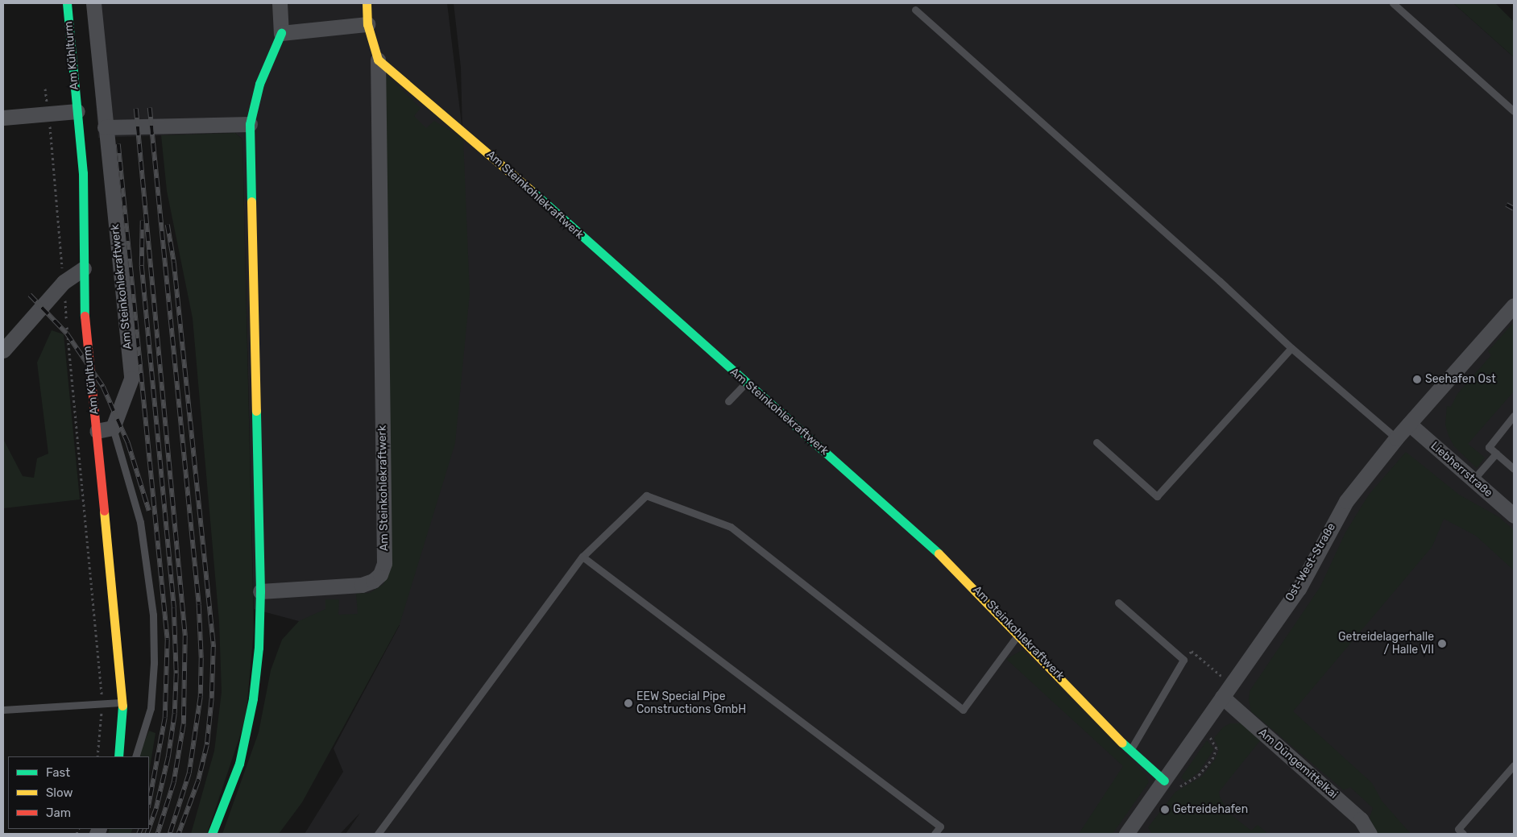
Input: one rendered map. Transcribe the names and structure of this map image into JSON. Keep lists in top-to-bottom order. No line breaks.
{"streets":{"street":["Am Kühlturm","Am Steinkohlekraftwerk","Liebherrstraße","Ost-West-Straße","Am Düngemittelkai"]},"crossings":[["Am Steinkohlekraftwerk","Ost-West-Straße"],["Liebherrstraße","Ost-West-Straße"],["Ost-West-Straße","Am Düngemittelkai"]],"places":["Seehafen Ost","Getreidelagerhalle / Halle VII","EEW Special Pipe Constructions GmbH","Getreidehafen"],"legend":["Fast","Slow","Jam"]}
